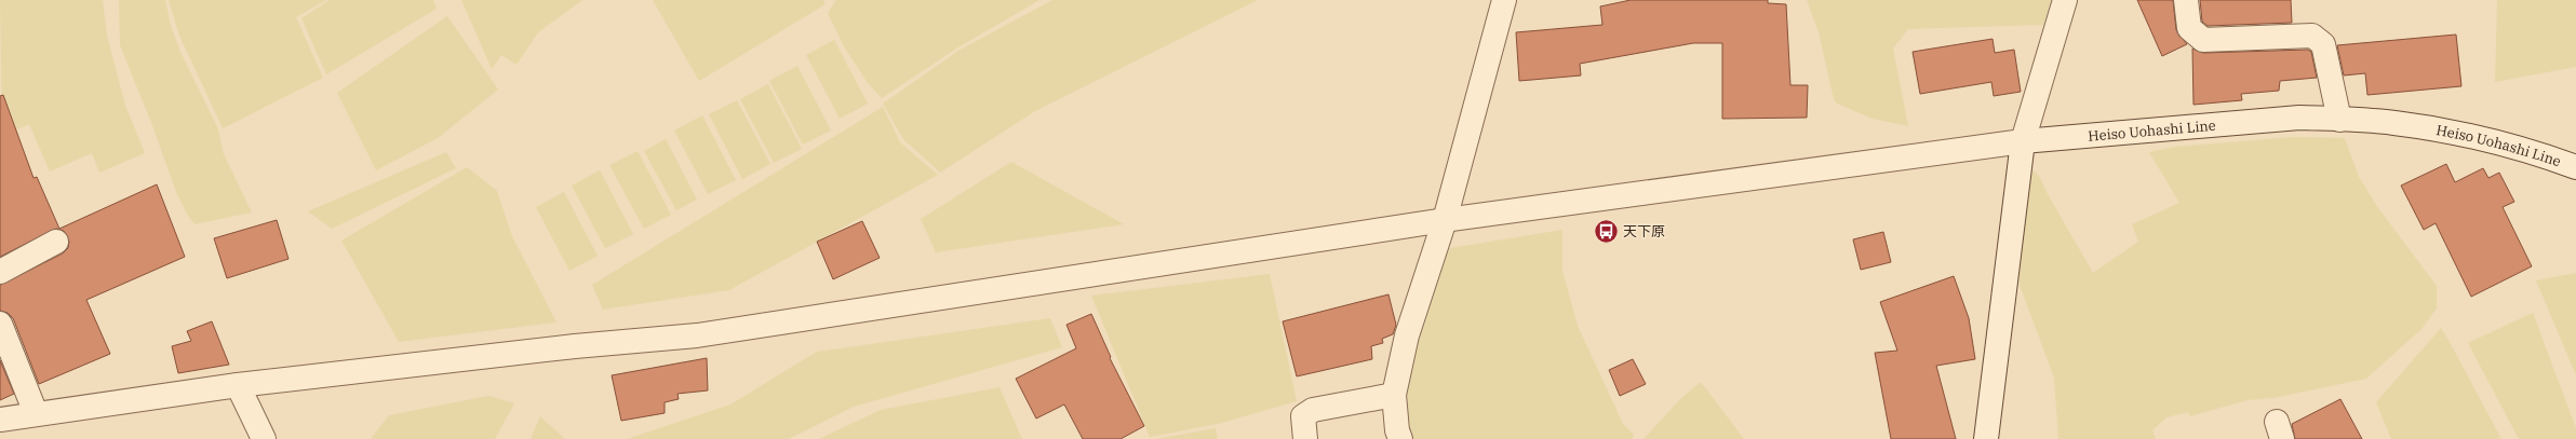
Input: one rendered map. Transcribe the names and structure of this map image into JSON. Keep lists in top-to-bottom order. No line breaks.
{"streets":{"street":["Heiso Uohashi Line"]},"places":{"bus stop":["天下原"]}}
